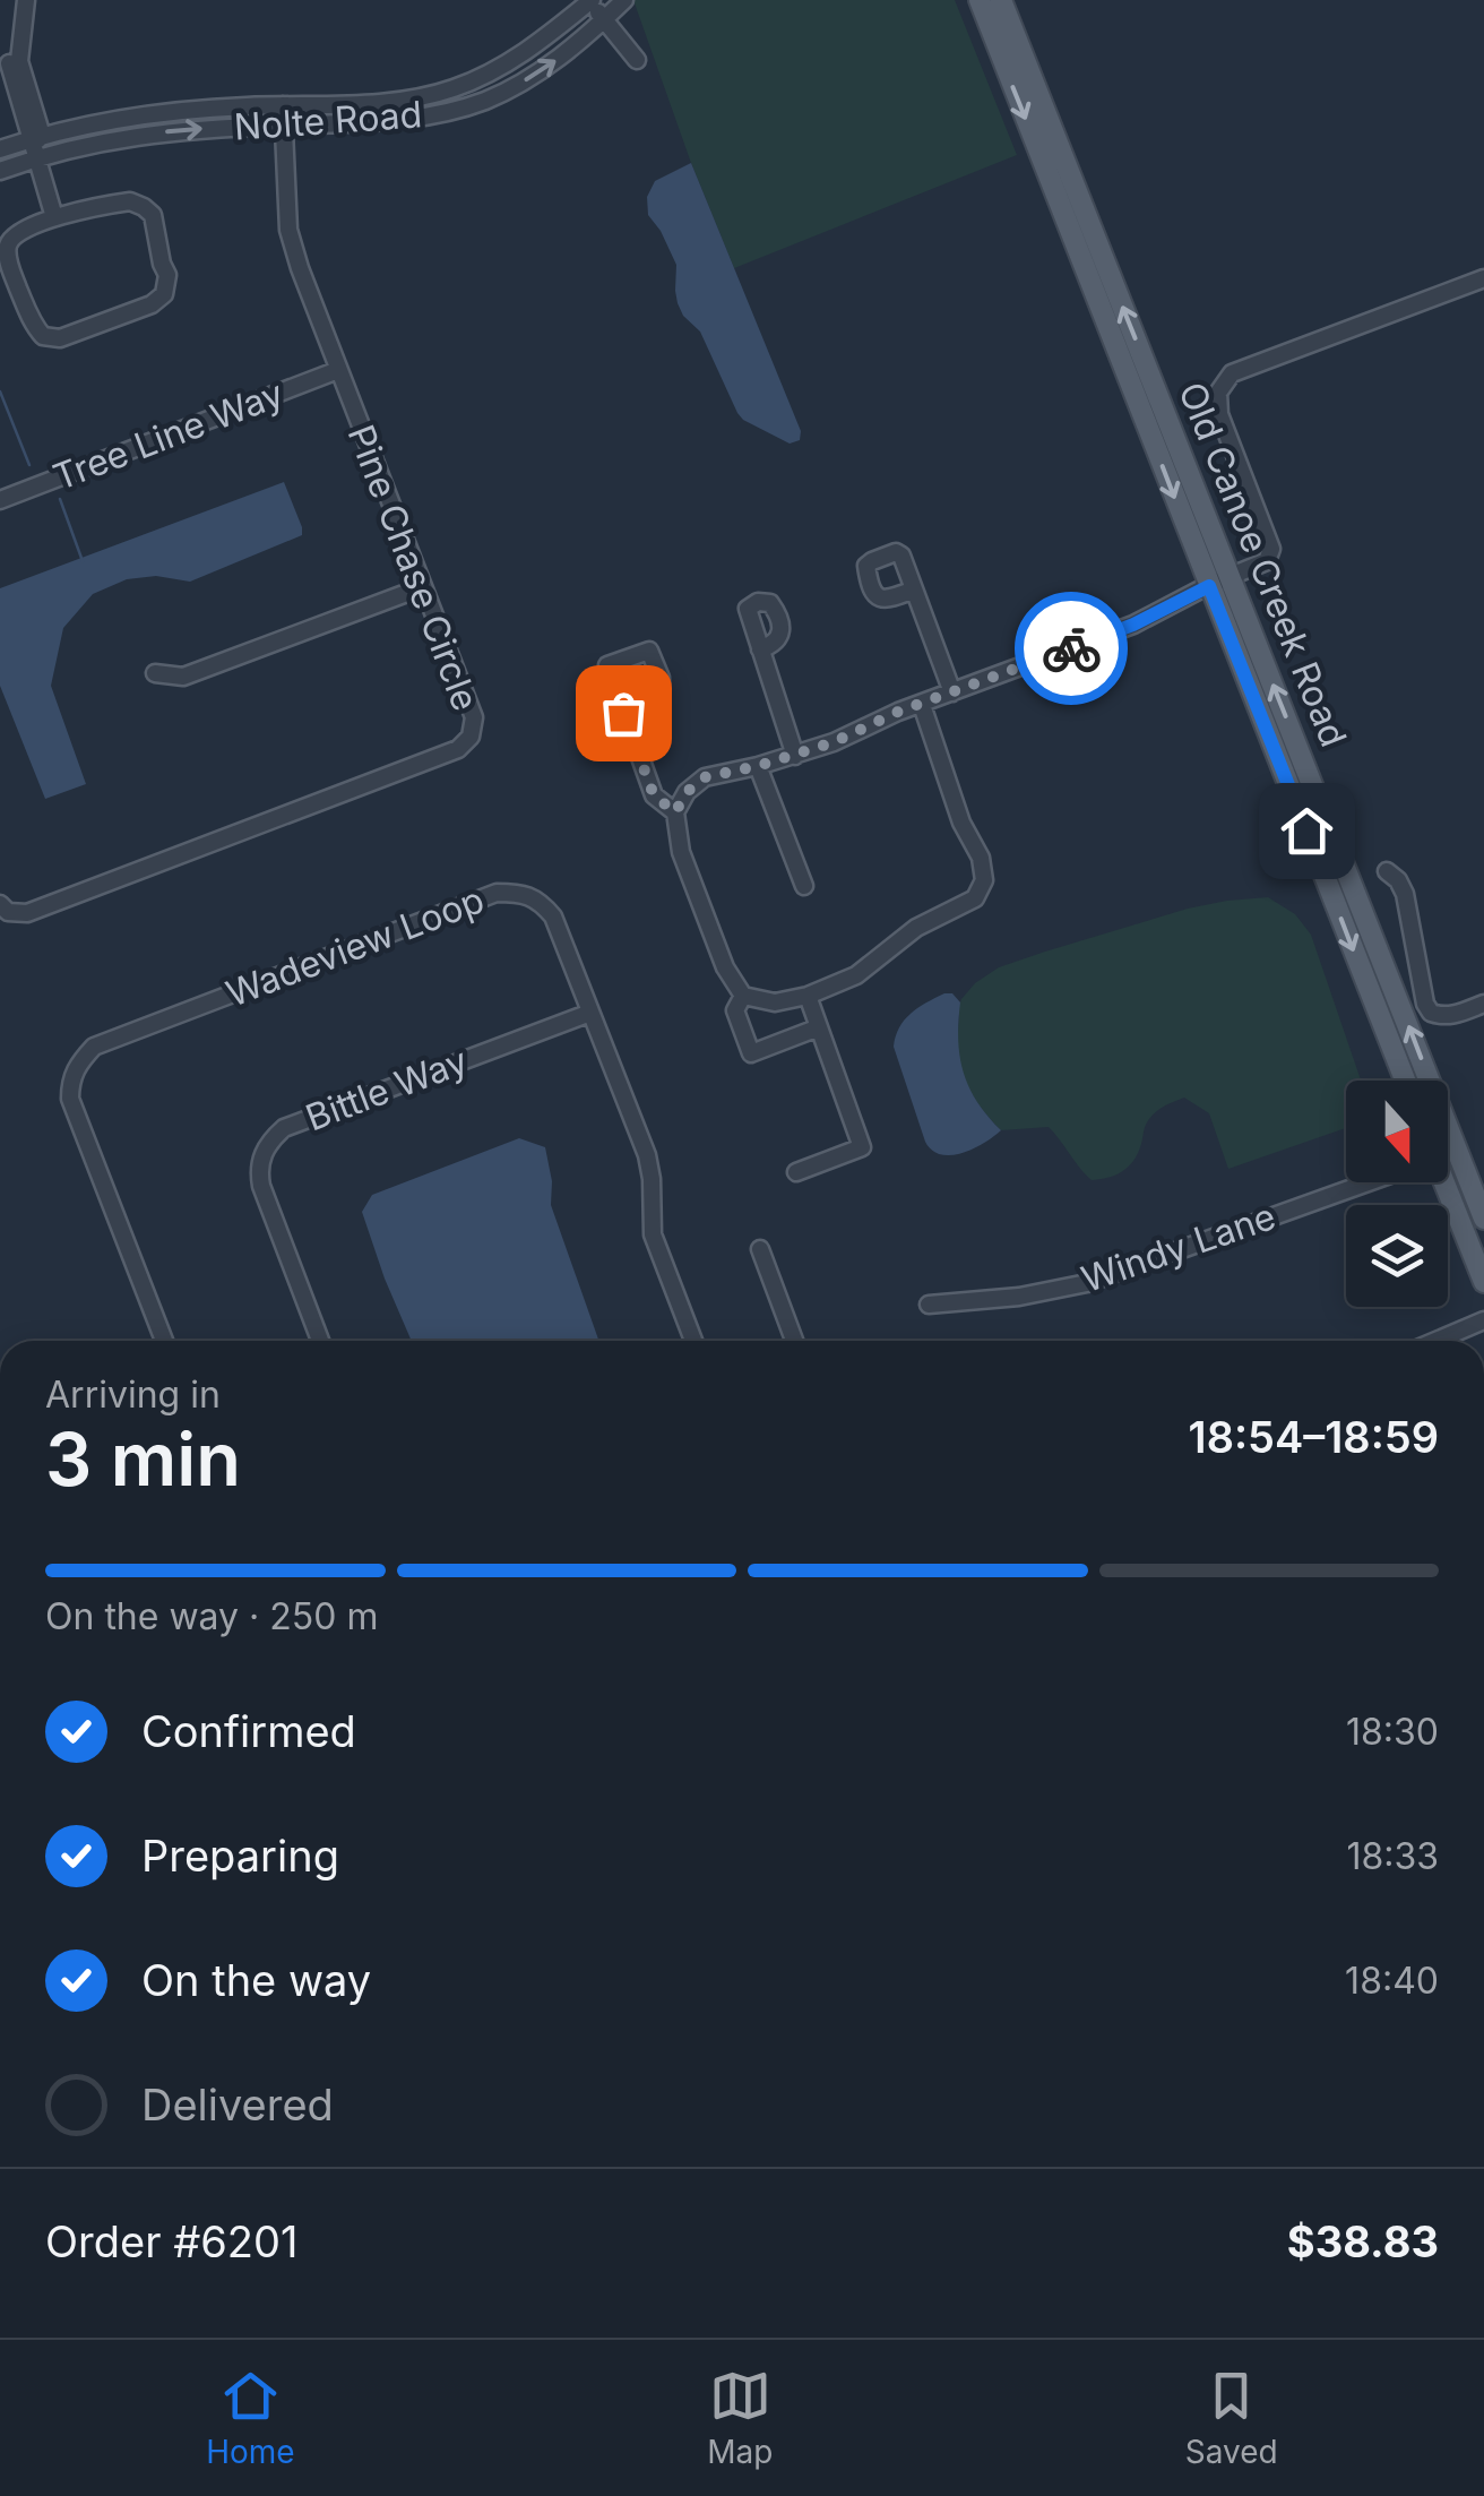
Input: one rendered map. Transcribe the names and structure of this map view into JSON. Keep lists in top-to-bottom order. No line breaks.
{"streets":{"main road":["Old Canoe Creek Road"],"street":["Nolte Road","Tree Line Way","Pine Chase Circle","Wadeview Loop","Bittle Way","Windy Lane"]},"crossings":[["Nolte Road","Pine Chase Circle"],["Tree Line Way","Pine Chase Circle"],["Old Canoe Creek Road","Windy Lane"],["Wadeview Loop","Bittle Way"]],"north":"bottom","page":{"heading":["3 min","Arriving in","18:54–18:59"],"panel":["Order #6201","$38.83"],"bar":"On the way · 250 m","list":[["Confirmed","18:30"],["Preparing","18:33"],["On the way","18:40"],"Delivered"],"tabs":["Home","Map","Saved"]}}
